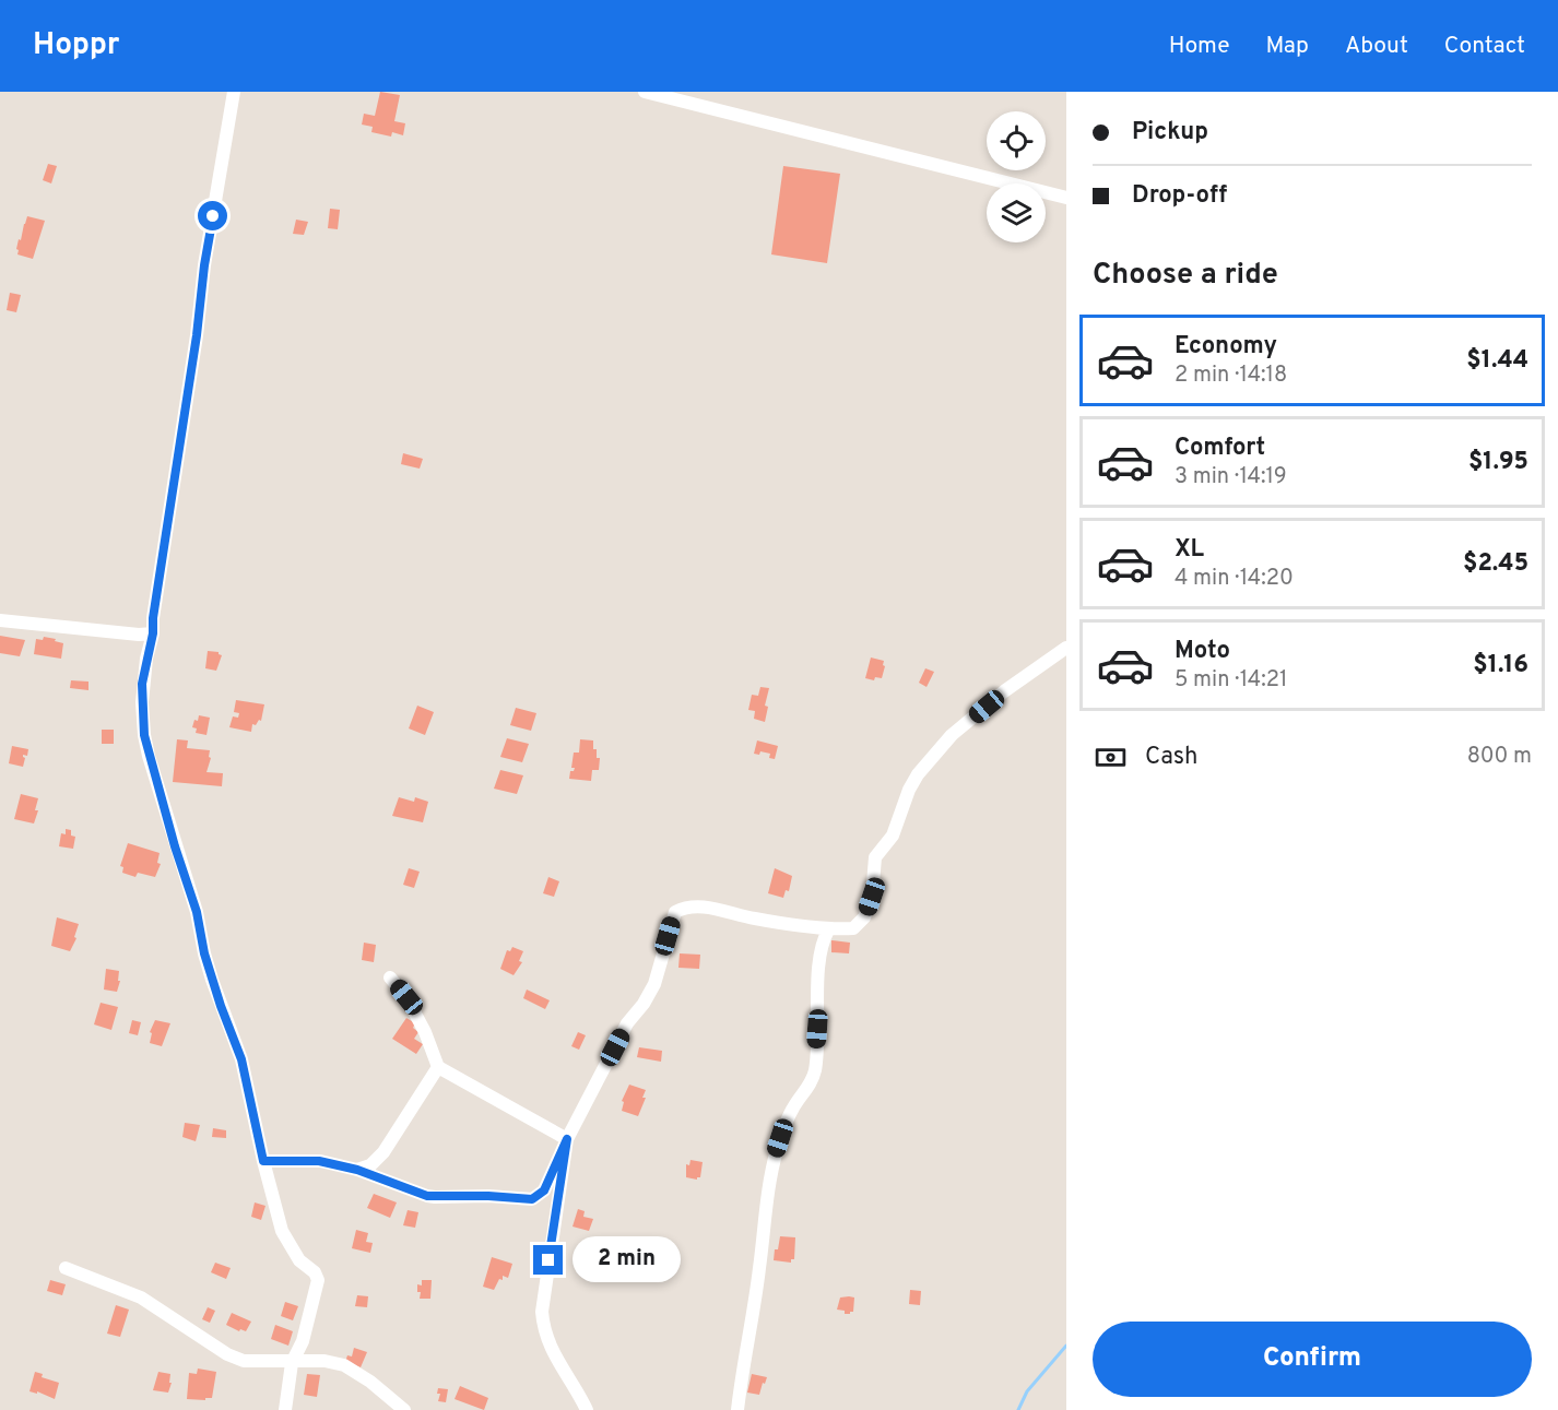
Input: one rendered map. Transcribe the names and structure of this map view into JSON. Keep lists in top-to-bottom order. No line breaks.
{"page":{"header":"Hoppr","nav":["Home","Map","About","Contact"],"banner":["Pickup","Drop-off"],"heading":"Choose a ride","list":[{"name":"Economy","note":"2 min · 14:18","value":"$1.44"},{"name":"Comfort","note":"3 min · 14:19","value":"$1.95"},{"name":"XL","note":"4 min · 14:20","value":"$2.45"},{"name":"Moto","note":"5 min · 14:21","value":"$1.16"}],"pay":["Cash","800 m"],"bubble":"2 min","buttons":"Confirm"}}
